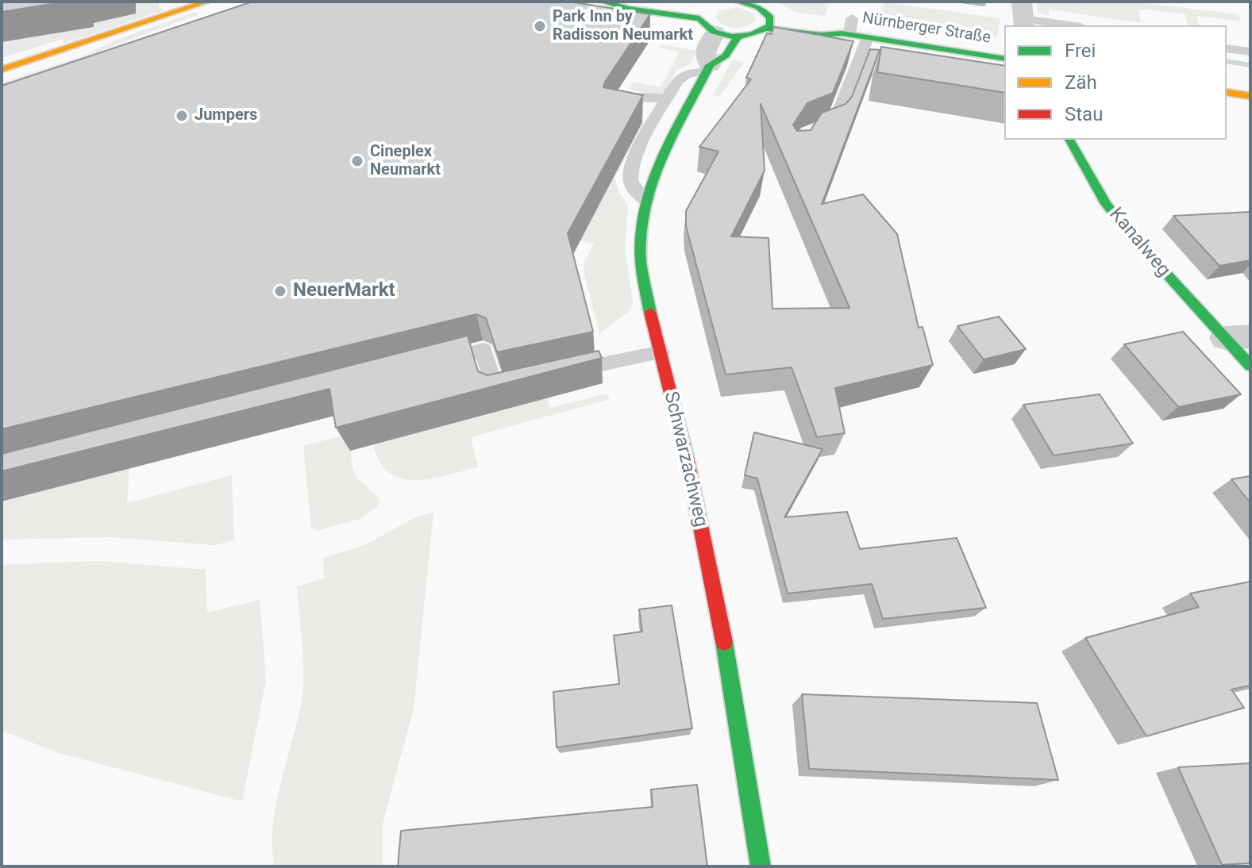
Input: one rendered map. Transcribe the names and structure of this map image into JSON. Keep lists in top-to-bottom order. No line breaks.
{"streets":{"street":["Nürnberger Straße","Kanalweg","Schwarzachweg"]},"places":["Park Inn by Radisson Neumarkt","Jumpers","Cineplex Neumarkt","NeuerMarkt"],"legend":["Frei","Zäh","Stau"]}
